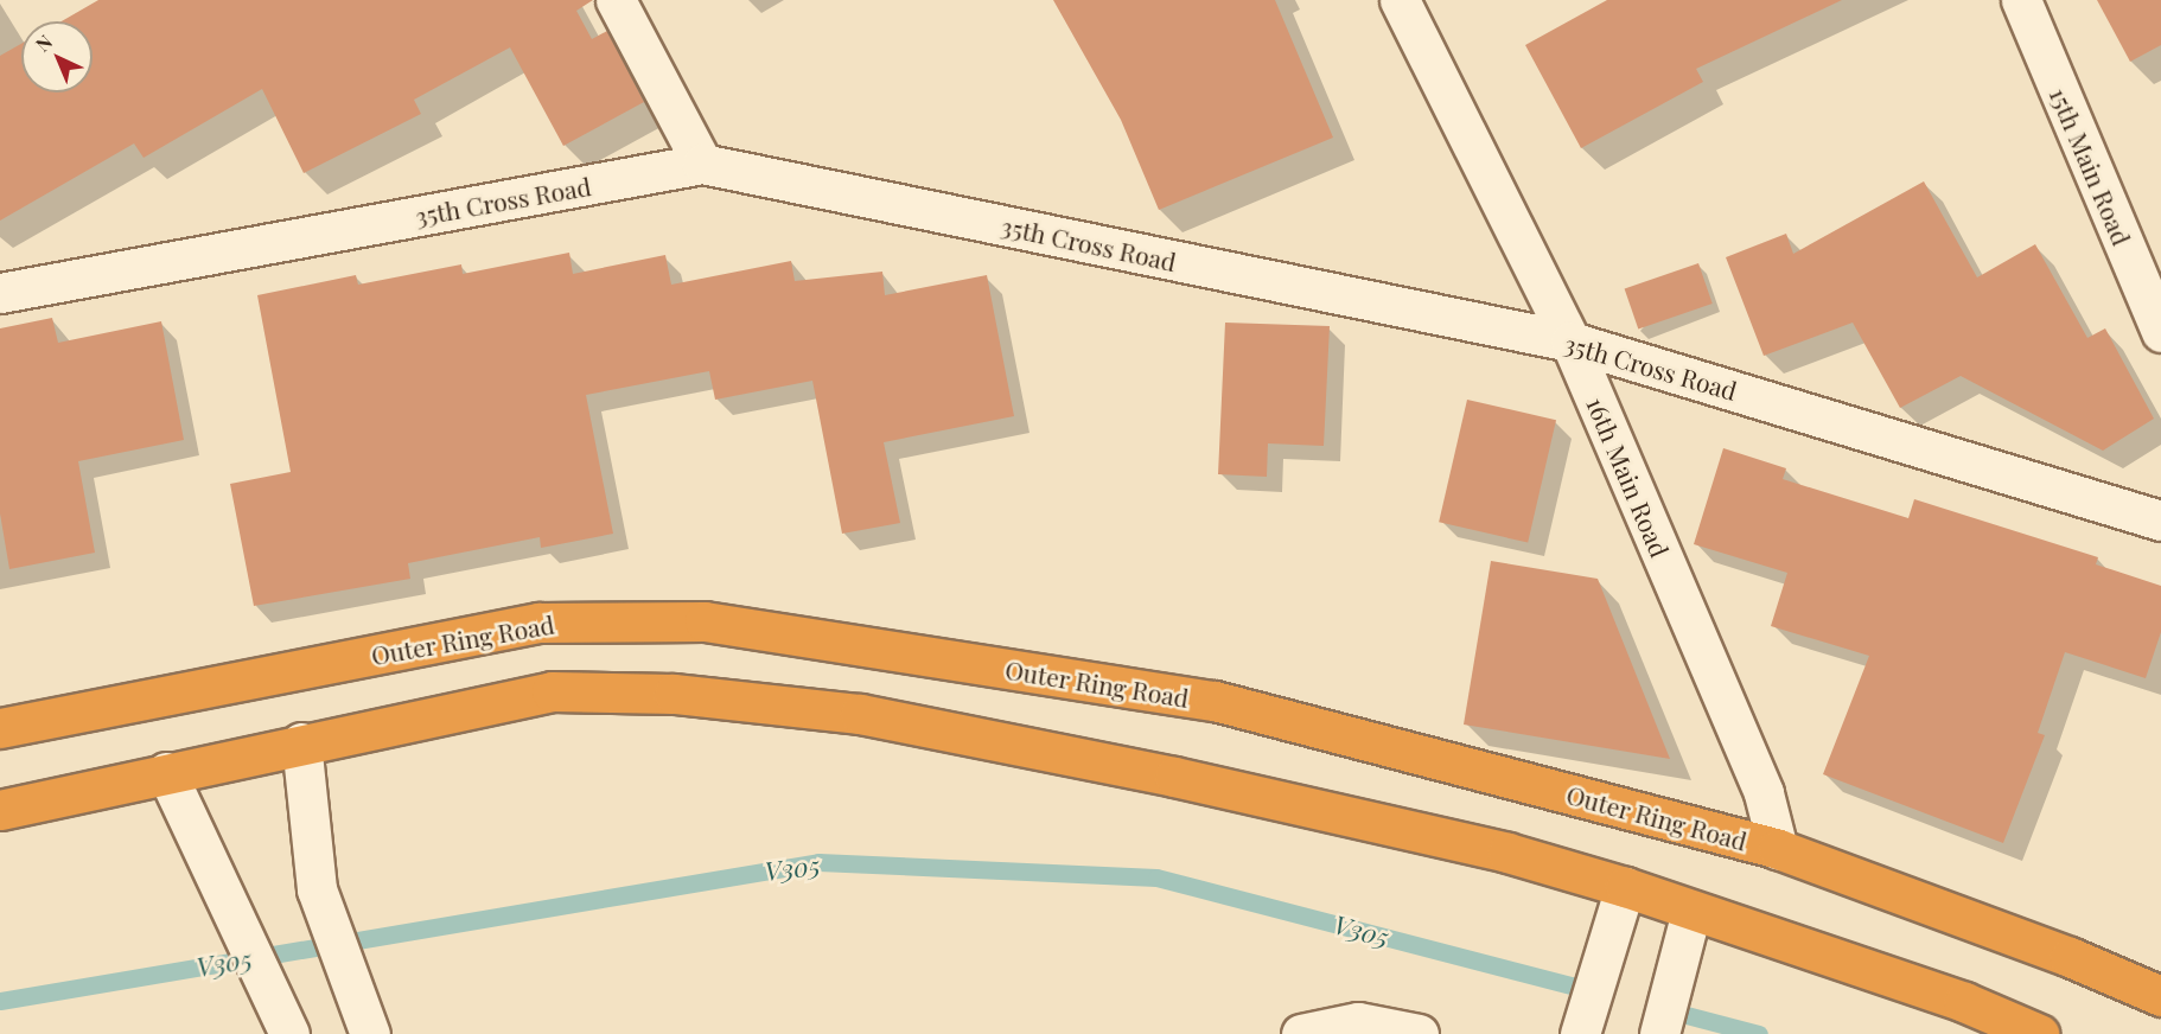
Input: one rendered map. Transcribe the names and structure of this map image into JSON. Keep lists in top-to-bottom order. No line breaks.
{"streets":{"highway":["Outer Ring Road"],"street":["15th Main Road","35th Cross Road","16th Main Road"]},"crossings":[["35th Cross Road","16th Main Road"],["16th Main Road","Outer Ring Road"]],"water":["V305"],"north":"top left"}
